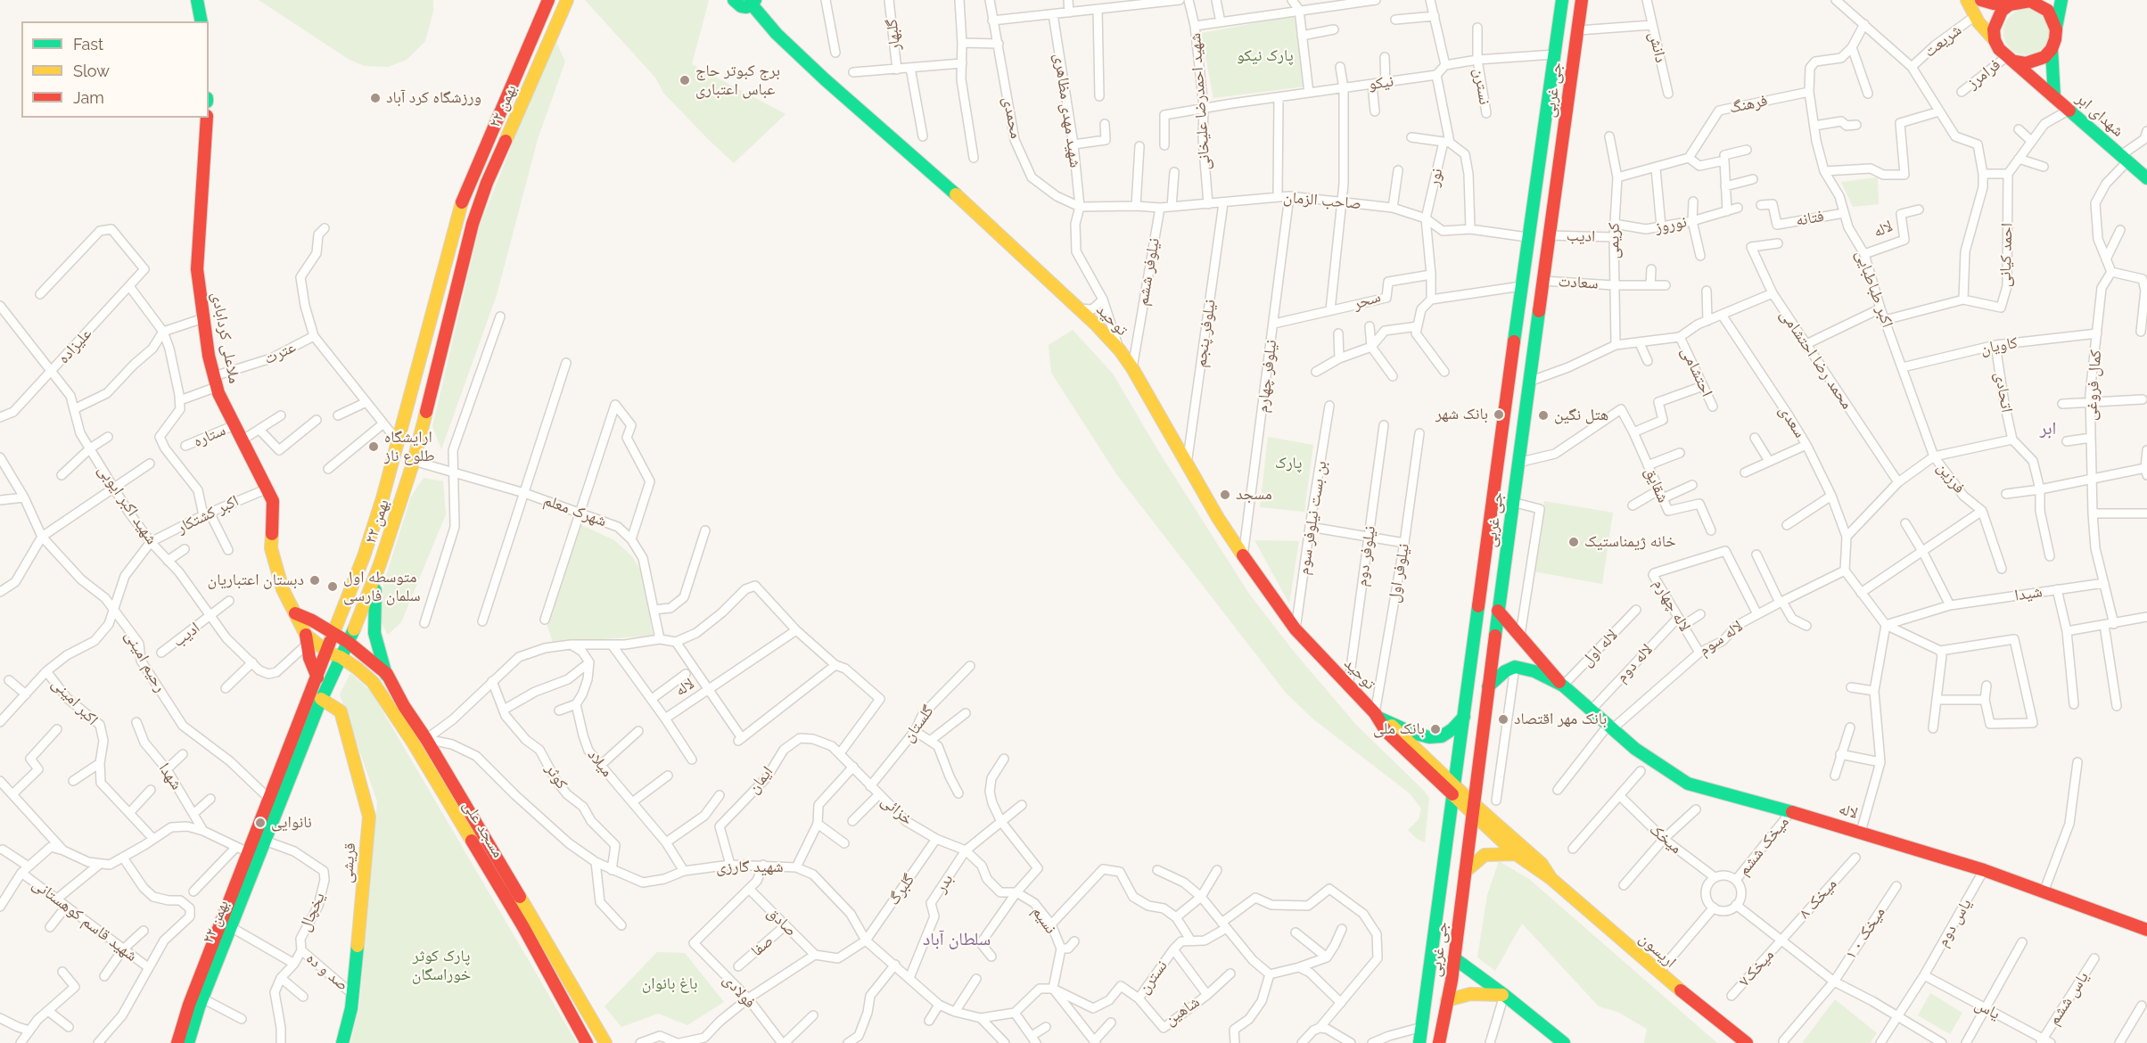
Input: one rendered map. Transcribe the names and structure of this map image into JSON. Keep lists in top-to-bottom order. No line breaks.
{"streets":{"main road":["جی غربی","۲۲ بهمن","شهدای ابر","لاله","توحید","ملاعلی کردابادی","مسجد علی","قریشی","اریسون"],"street":["گلبهار","شریعت","دانش","فرامرز","نیکو","نسترن","شهید احمدرضا علیخانی","فرهنگ","شهید مهدی مظاهری","محمدی","نور","صاحب الزمان","فتانه","نوروز","ادیب","کریمی","احمد کیانی","نیلوفر ششم","سعادت","اکبر طباطبایی","سحر","نیلوفر پنجم","علیزاده","کاویان","عترت","محمد رضا احتشامی","احتشامی","نیلوفر چهارم","کمال فروغی","اتحادی","سعدی","ستاره","فرزین","شقایق","شهید اکبر ایوبی","شهرک معلم","اکبر کشتکار","بن بست نیلوفر سوم","نیلوفر دوم","نیلوفر اول","شیدا","لاله چهارم","لاله سوم","لاله اول","رحیم امینی","لاله دوم","اکبر امینی","گلستان","میلاد","شهدا","کوثر","ایمان","خزائی","میخک","میخک ششم","شهید گارزی","بدر","گلبرگ","میخک ۸","یخچال","شهید قاسم کوهستانی","نسیم","صادق","یاس دوم","میخک ۰ ۱","صفا","میخک۷","صد و ده","فولادی","یاس ششم","یاس","شاهین"]},"crossings":[["فرامرز","شهدای ابر"],["نیکو","شهید احمدرضا علیخانی"],["نسترن","نسیم"],["نسترن","شاهین"],["جی غربی","صاحب الزمان"],["جی غربی","ادیب"],["جی غربی","سعادت"],["جی غربی","توحید"],["جی غربی","محمد رضا احتشامی"],["جی غربی","شقایق"],["جی غربی","اریسون"],["شهید احمدرضا علیخانی","صاحب الزمان"],["فرهنگ","اکبر طباطبایی"],["۲۲ بهمن","شهرک معلم"],["۲۲ بهمن","رحیم امینی"],["۲۲ بهمن","مسجد علی"],["۲۲ بهمن","قریشی"],["۲۲ بهمن","یخچال"],["شهید مهدی مظاهری","محمدی"],["شهید مهدی مظاهری","صاحب الزمان"],["شهید مهدی مظاهری","توحید"],["محمدی","صاحب الزمان"],["نور","صاحب الزمان"],["نور","سحر"],["صاحب الزمان","نیلوفر ششم"],["صاحب الزمان","نیلوفر پنجم"],["صاحب الزمان","نیلوفر چهارم"],["فتانه","اکبر طباطبایی"],["نوروز","کریمی"],["لاله","اکبر طباطبایی"],["لاله","لاله سوم"],["لاله","لاله اول"],["لاله","لاله دوم"],["لاله","میخک ششم"],["لاله","یاس دوم"],["ادیب","کریمی"],["ادیب","شهید اکبر ایوبی"],["کریمی","سعادت"],["کریمی","محمد رضا احتشامی"],["احمد کیانی","اکبر طباطبایی"],["نیلوفر ششم","توحید"],["اکبر طباطبایی","کاویان"],["اکبر طباطبایی","فرزین"],["سحر","نیلوفر چهارم"],["توحید","نیلوفر پنجم"],["توحید","نیلوفر چهارم"],["توحید","بن بست نیلوفر سوم"],["توحید","نیلوفر دوم"],["توحید","نیلوفر اول"],["توحید","اریسون"],["ملاعلی کردابادی","عترت"],["ملاعلی کردابادی","ستاره"],["ملاعلی کردابادی","شهید اکبر ایوبی"],["ملاعلی کردابادی","اکبر کشتکار"],["علیزاده","شهید اکبر ایوبی"],["کاویان","کمال فروغی"],["کاویان","اتحادی"],["محمد رضا احتشامی","احتشامی"],["محمد رضا احتشامی","سعدی"],["اتحادی","فرزین"],["شهید اکبر ایوبی","اکبر کشتکار"],["لاله چهارم","لاله سوم"],["لاله چهارم","لاله دوم"],["گلستان","خزائی"],["میلاد","شهید گارزی"],["کوثر","شهید گارزی"],["ایمان","خزائی"],["ایمان","شهید گارزی"],["خزائی","بدر"],["خزائی","گلبرگ"],["خزائی","نسیم"],["مسجد علی","شهید گارزی"],["میخک","میخک ششم"],["قریشی","صد و ده"],["شهید گارزی","بدر"],["شهید گارزی","گلبرگ"],["بدر","نسیم"],["میخک ۸","میخک۷"],["یخچال","صد و ده"],["صادق","صفا"],["صادق","فولادی"],["یاس دوم","یاس"],["یاس ششم","یاس"]],"districts":["ابر","سلطان آباد"],"parks":["پارک نیکو","پارک","پارک کوثر خوراسگان","باغ بانوان"],"places":["برج کبوتر حاج عباس اعتباری","ورزشگاه کرد آباد","بانک شهر","هتل نگین","ارایشگاه طلوع ناز","مسجد","خانه ژیمناستیک","دبستان اعتباریان","متوسطه اول سلمان فارسی","بانک مهر اقتصاد","بانک ملی","نانوایی"],"legend":["Fast","Slow","Jam"]}
